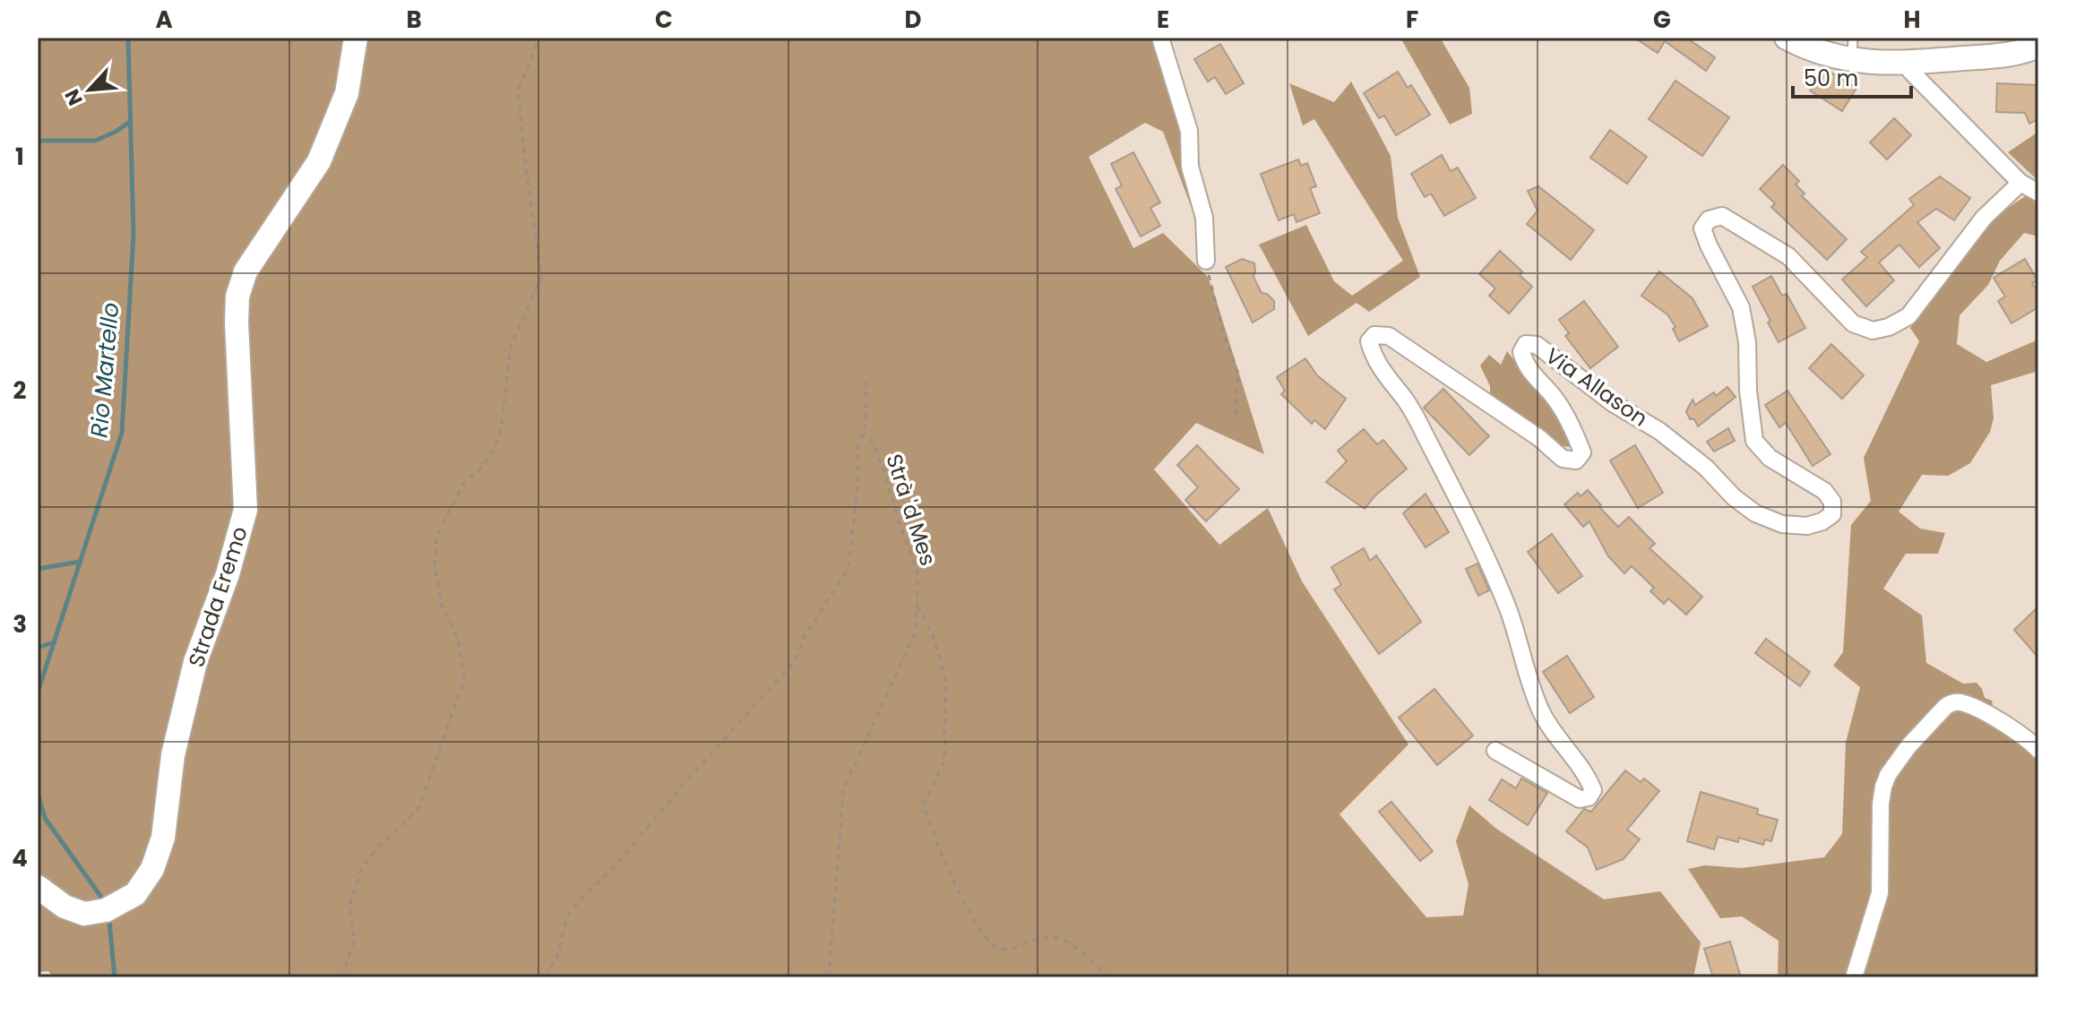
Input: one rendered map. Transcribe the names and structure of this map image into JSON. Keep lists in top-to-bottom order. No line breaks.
{"streets":{"main road":["Strada Eremo"],"street":["Via Allason"],"path":["Strà 'd Mes"]},"water":["Rio Martello"],"scale_bar":"50 m","north":"bottom left","grid":{"columns":["A","B","C","D","E","F","G","H"],"rows":["1","2","3","4"]}}
